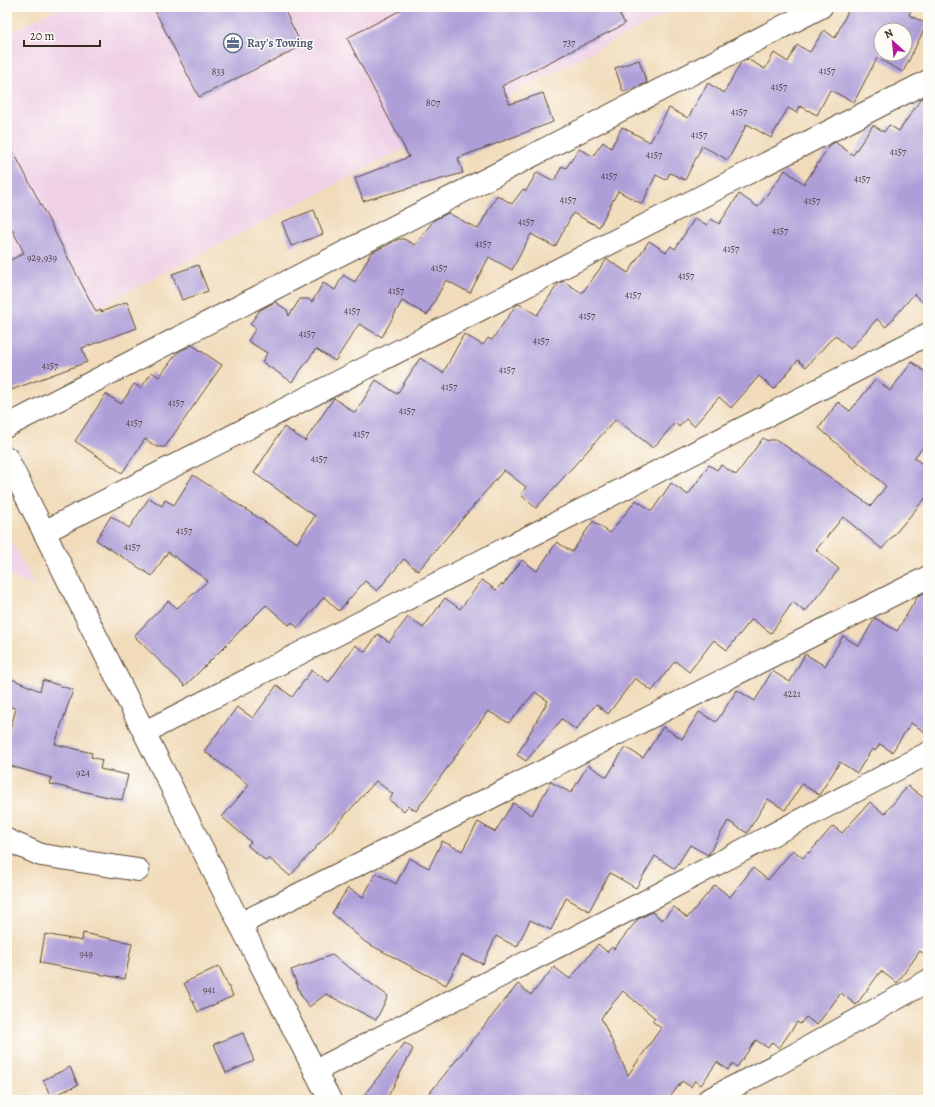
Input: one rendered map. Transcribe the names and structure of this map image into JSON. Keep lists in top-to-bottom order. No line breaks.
{"places":{"office":["Ray's Towing"]},"house_numbers":["737","4157","833","4157","807","4157","4157","4157","4157","4157","4157","4157","4157","4157","4157","4157","4157","929,939","4157","4157","4157","4157","4157","4157","4157","4157","4157","4157","4157","4157","4157","4157","4157","4157","4157","4157","4221","924","949","941"],"scale_bar":"20 m","north":"top left"}
